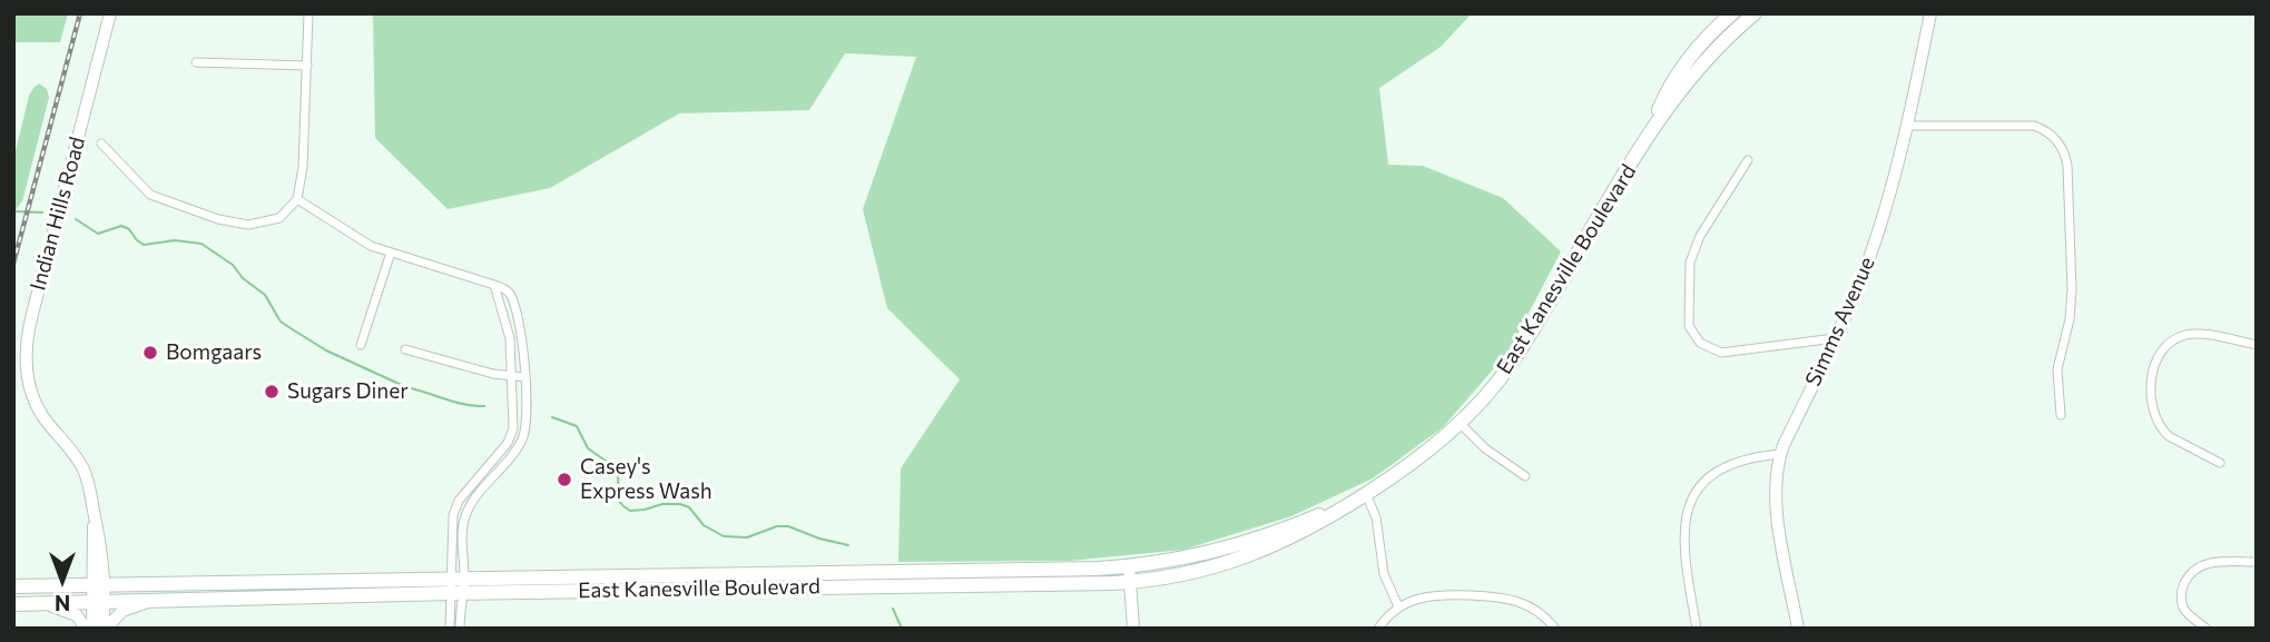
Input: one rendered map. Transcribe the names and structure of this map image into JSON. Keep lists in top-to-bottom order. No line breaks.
{"streets":{"main road":["East Kanesville Boulevard"],"street":["Indian Hills Road","Simms Avenue"]},"crossings":[["Indian Hills Road","East Kanesville Boulevard"]],"places":["Bomgaars","Sugars Diner","Casey's Express Wash"],"north":"bottom"}
